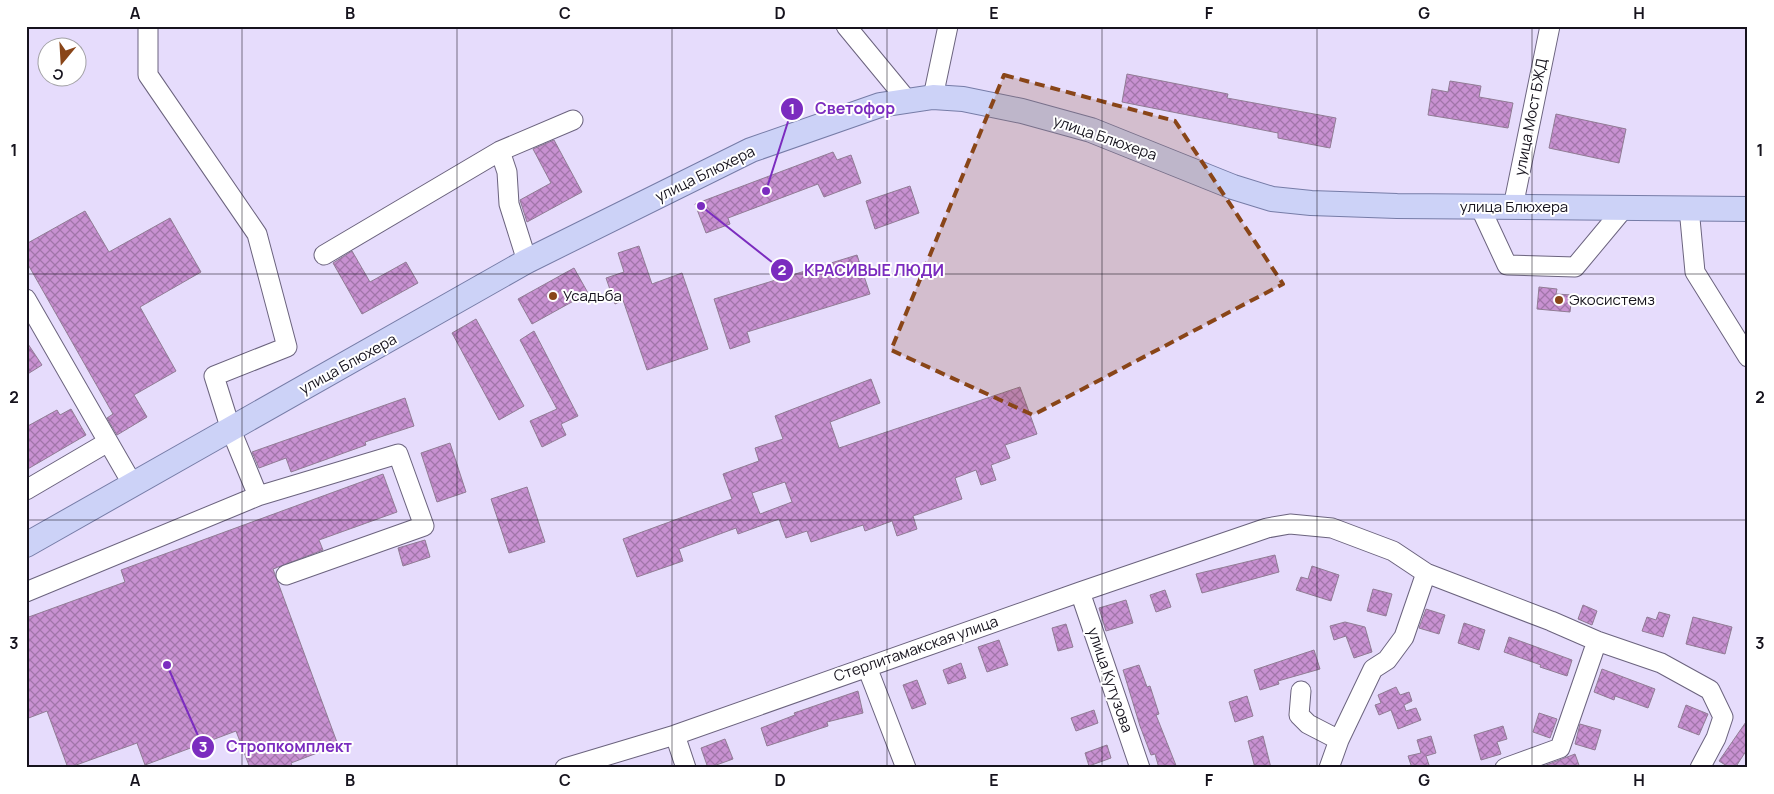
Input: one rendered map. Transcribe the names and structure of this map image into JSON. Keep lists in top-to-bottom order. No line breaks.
{"streets":{"main road":["улица Блюхера"],"street":["улица Мост БЖД","Стерлитамакская улица","улица Кутузова"]},"crossings":[["улица Мост БЖД","улица Блюхера"],["Стерлитамакская улица","улица Кутузова"]],"places":["Светофор","КРАСИВЫЕ ЛЮДИ","Усадьба","Экосистемз","Стропкомплект"],"north":"bottom","grid":{"columns":["A","B","C","D","E","F","G","H"],"rows":["1","2","3"]}}
